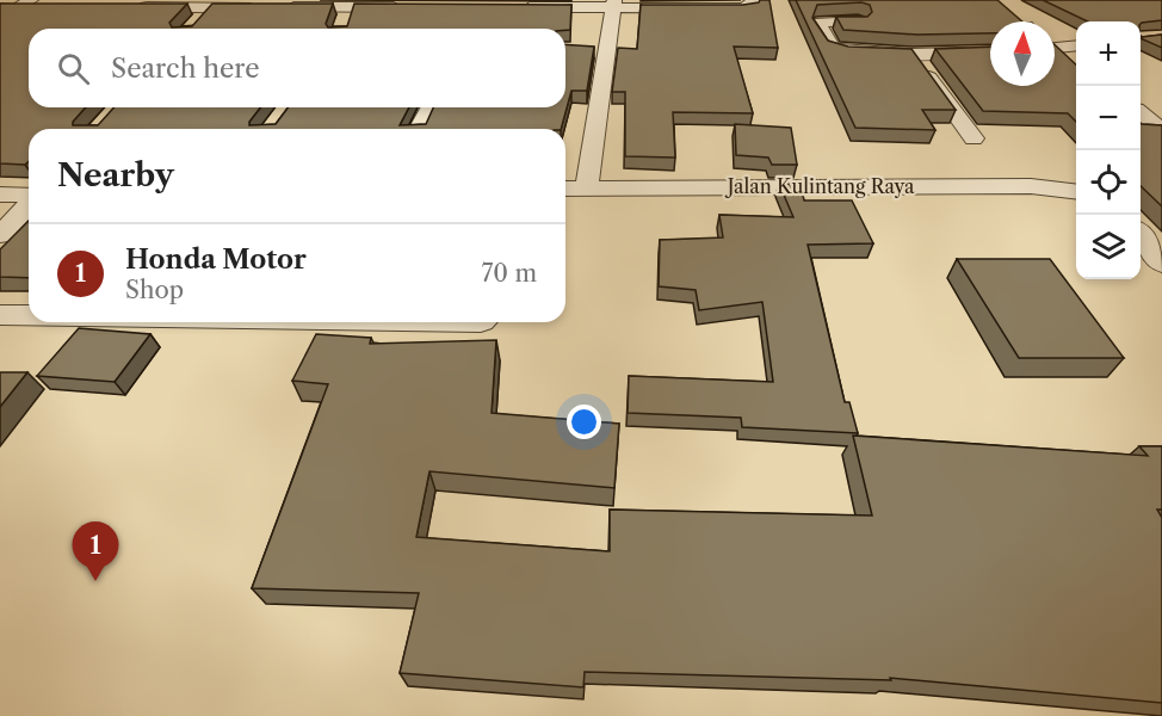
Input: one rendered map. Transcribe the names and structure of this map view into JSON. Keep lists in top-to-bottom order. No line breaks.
{"streets":{"street":["Jalan Kulintang Raya"]},"north":"top","page":{"map_buttons":["+","−"],"search":"Search here","heading":"Nearby","list":[{"mark":"1","name":"Honda Motor","note":"Shop","value":"70 m"}],"pins":"1"}}
